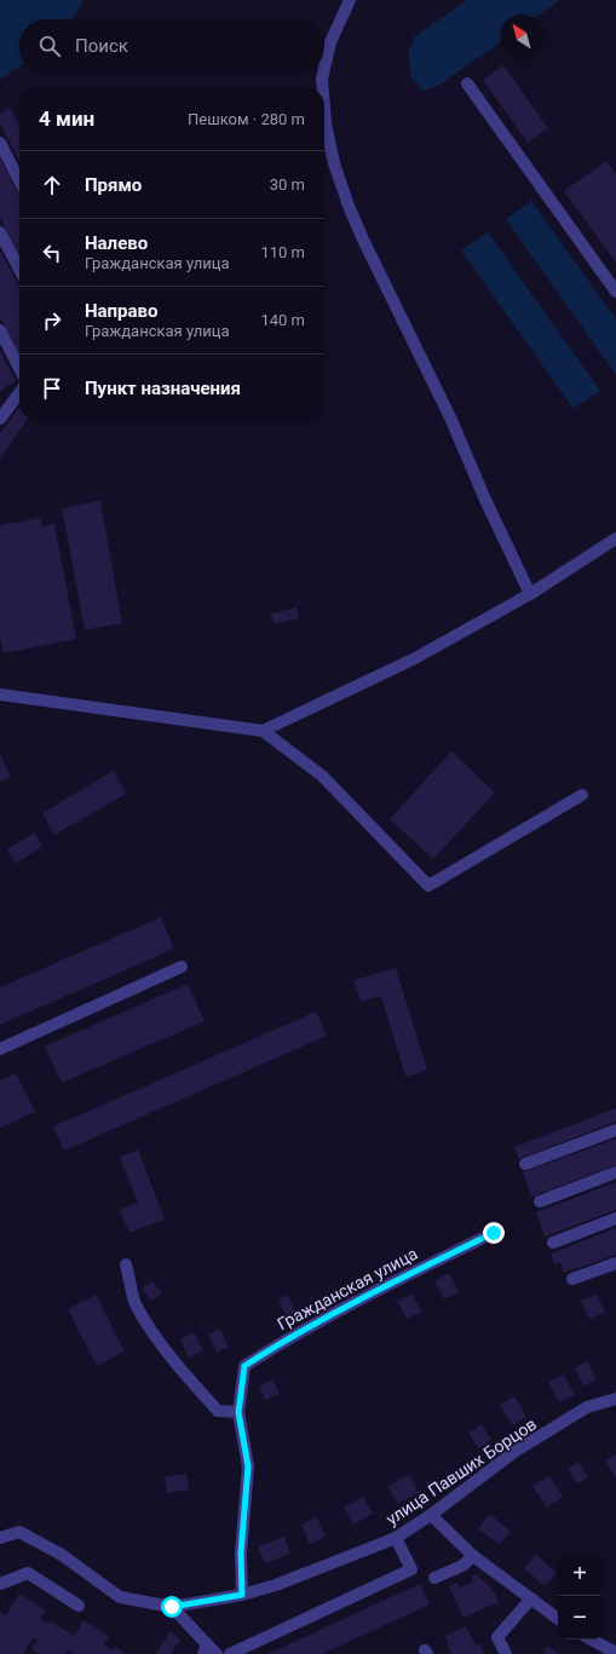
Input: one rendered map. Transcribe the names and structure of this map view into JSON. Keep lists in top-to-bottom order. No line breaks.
{"streets":{"street":["Гражданская улица","улица Павших Борцов"]},"crossings":[["Гражданская улица","улица Павших Борцов"]],"north":"top left","page":{"search":"Поиск","heading":["4 мин","Пешком · 280 m"],"list":[["Прямо","30 m"],["Налево","Гражданская улица","110 m"],["Направо","Гражданская улица","140 m"],"Пункт назначения"],"map_buttons":["+","−"]}}
